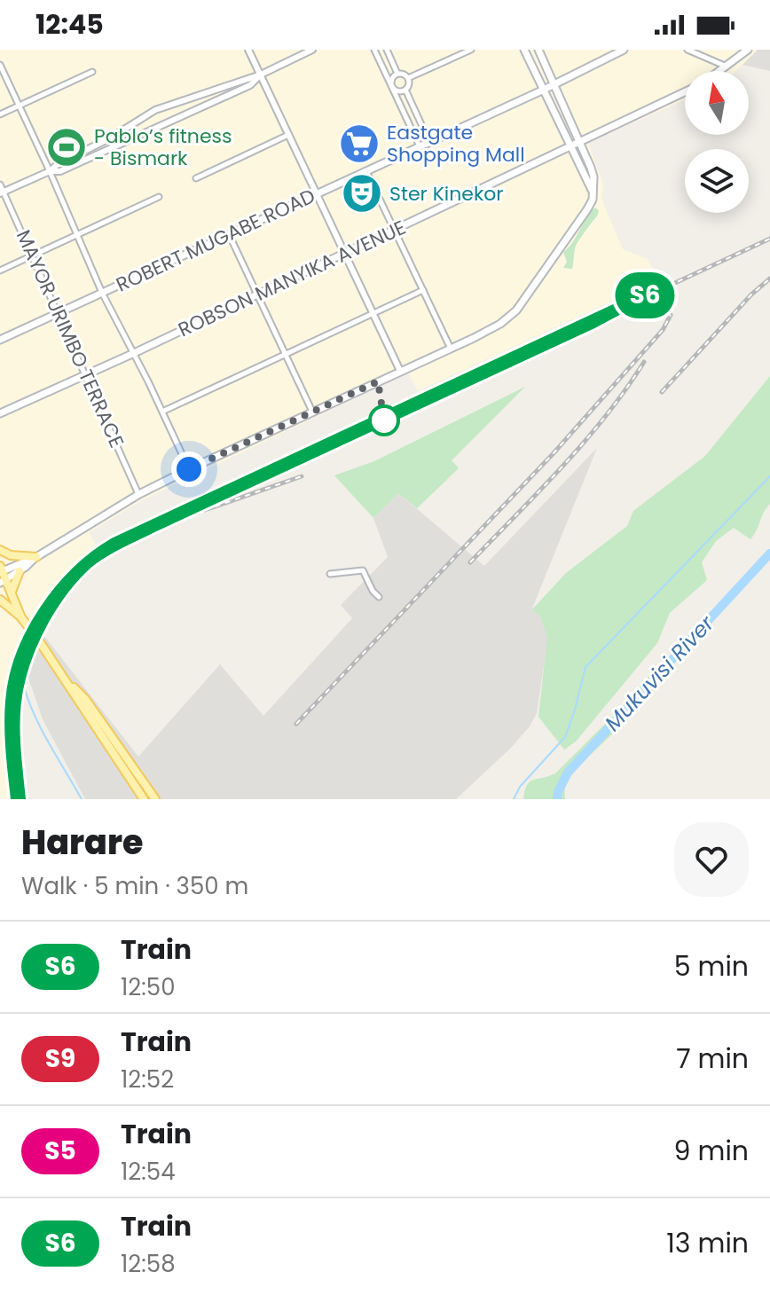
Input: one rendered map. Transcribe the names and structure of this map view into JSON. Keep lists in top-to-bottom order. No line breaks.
{"streets":{"main road":["ROBERT MUGABE ROAD","ROBSON MANYIKA AVENUE"],"street":["MAYOR URIMBO TERRACE"]},"crossings":[["ROBERT MUGABE ROAD","MAYOR URIMBO TERRACE"],["ROBSON MANYIKA AVENUE","MAYOR URIMBO TERRACE"]],"water":["Mukuvisi River"],"places":{"supermarket":["Eastgate Shopping Mall"],"sports":["Pablo’s fitness - Bismark"],"theatre":["Ster Kinekor"]},"north":"top","page":{"status":"12:45","on_map":"S6","heading":["Harare","Walk · 5 min · 350 m"],"list":[{"mark":"S6","name":"Train","note":"12:50","value":"5 min"},{"mark":"S9","name":"Train","note":"12:52","value":"7 min"},{"mark":"S5","name":"Train","note":"12:54","value":"9 min"},{"mark":"S6","name":"Train","note":"12:58","value":"13 min"}]}}
